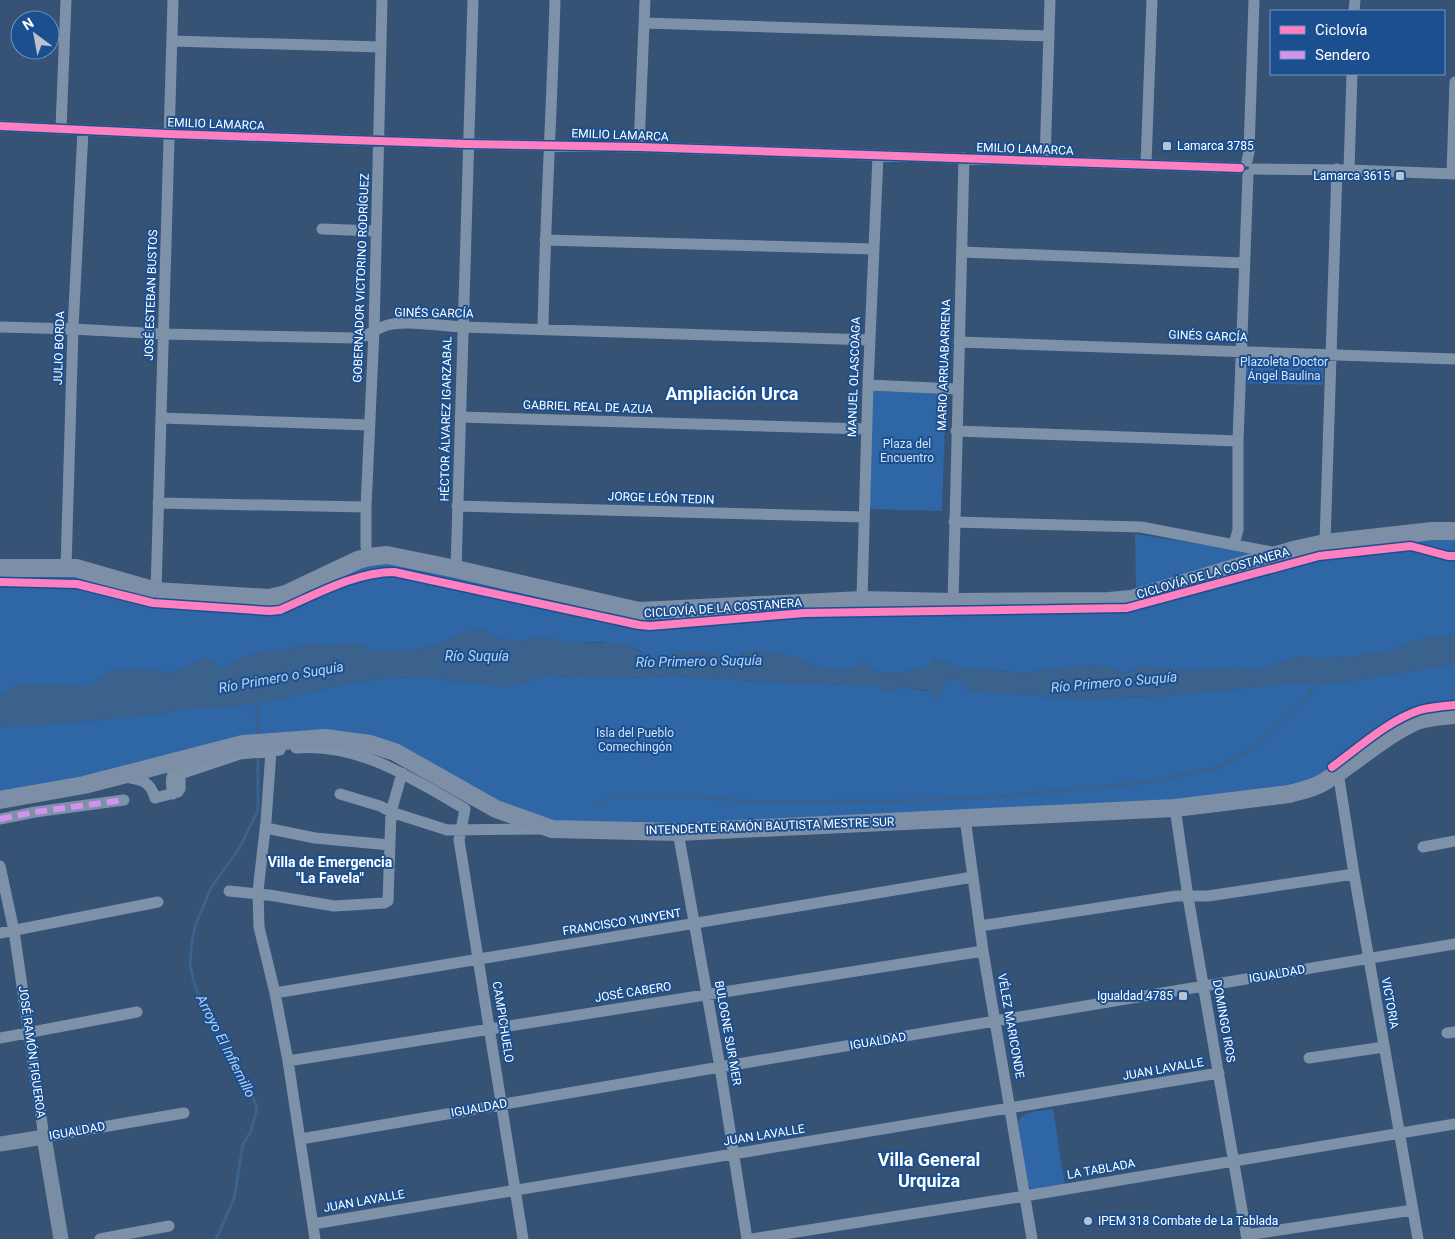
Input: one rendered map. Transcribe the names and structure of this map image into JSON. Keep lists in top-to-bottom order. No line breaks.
{"streets":{"main road":["INTENDENTE RAMÓN BAUTISTA MESTRE SUR","IGUALDAD","JOSÉ RAMÓN FIGUEROA"],"street":["EMILIO LAMARCA","GOBERNADOR VICTORINO RODRÍGUEZ","JOSÉ ESTEBAN BUSTOS","GINÉS GARCÍA","JULIO BORDA","MARIO ARRUABARRENA","MANUEL OLASCOAGA","GABRIEL REAL DE AZUA","HÉCTOR ÁLVAREZ IGARZABAL","JORGE LEÓN TEDIN","FRANCISCO YUNYENT","JOSÉ CABERO","VICTORIA","DOMINGO IROS","CAMPICHUELO","VÉLEZ MARICONDE","BULOGNE SUR MER","JUAN LAVALLE","LA TABLADA"],"cycle path":["CICLOVÍA DE LA COSTANERA"]},"crossings":[["EMILIO LAMARCA","GOBERNADOR VICTORINO RODRÍGUEZ"],["EMILIO LAMARCA","JOSÉ ESTEBAN BUSTOS"],["EMILIO LAMARCA","JULIO BORDA"],["EMILIO LAMARCA","MARIO ARRUABARRENA"],["EMILIO LAMARCA","MANUEL OLASCOAGA"],["EMILIO LAMARCA","HÉCTOR ÁLVAREZ IGARZABAL"],["GOBERNADOR VICTORINO RODRÍGUEZ","GINÉS GARCÍA"],["JOSÉ ESTEBAN BUSTOS","GINÉS GARCÍA"],["GINÉS GARCÍA","JULIO BORDA"],["GINÉS GARCÍA","MARIO ARRUABARRENA"],["GINÉS GARCÍA","MANUEL OLASCOAGA"],["GINÉS GARCÍA","HÉCTOR ÁLVAREZ IGARZABAL"],["MANUEL OLASCOAGA","GABRIEL REAL DE AZUA"],["MANUEL OLASCOAGA","JORGE LEÓN TEDIN"],["GABRIEL REAL DE AZUA","HÉCTOR ÁLVAREZ IGARZABAL"],["HÉCTOR ÁLVAREZ IGARZABAL","JORGE LEÓN TEDIN"],["INTENDENTE RAMÓN BAUTISTA MESTRE SUR","VICTORIA"],["INTENDENTE RAMÓN BAUTISTA MESTRE SUR","DOMINGO IROS"],["INTENDENTE RAMÓN BAUTISTA MESTRE SUR","VÉLEZ MARICONDE"],["INTENDENTE RAMÓN BAUTISTA MESTRE SUR","BULOGNE SUR MER"],["FRANCISCO YUNYENT","CAMPICHUELO"],["FRANCISCO YUNYENT","VÉLEZ MARICONDE"],["FRANCISCO YUNYENT","BULOGNE SUR MER"],["IGUALDAD","VICTORIA"],["IGUALDAD","DOMINGO IROS"],["IGUALDAD","CAMPICHUELO"],["IGUALDAD","VÉLEZ MARICONDE"],["IGUALDAD","BULOGNE SUR MER"],["IGUALDAD","JOSÉ RAMÓN FIGUEROA"],["JOSÉ CABERO","CAMPICHUELO"],["JOSÉ CABERO","VÉLEZ MARICONDE"],["JOSÉ CABERO","BULOGNE SUR MER"],["VICTORIA","LA TABLADA"],["DOMINGO IROS","JUAN LAVALLE"],["DOMINGO IROS","LA TABLADA"],["CAMPICHUELO","JUAN LAVALLE"],["VÉLEZ MARICONDE","JUAN LAVALLE"],["VÉLEZ MARICONDE","LA TABLADA"],["BULOGNE SUR MER","JUAN LAVALLE"]],"districts":["Ampliación Urca","Villa de Emergencia \"La Favela\"","Villa General Urquiza"],"water":["Río Suquía","Río Primero o Suquía","Arroyo El Infiernillo"],"parks":["Plazoleta Doctor Ángel Baulina","Plaza del Encuentro","Isla del Pueblo Comechingón"],"places":{"transit":["Lamarca 3785","Lamarca 3615","Igualdad 4785"],"other":["IPEM 318 Combate de La Tablada"]},"legend":["Ciclovía","Sendero"],"north":"top left"}
